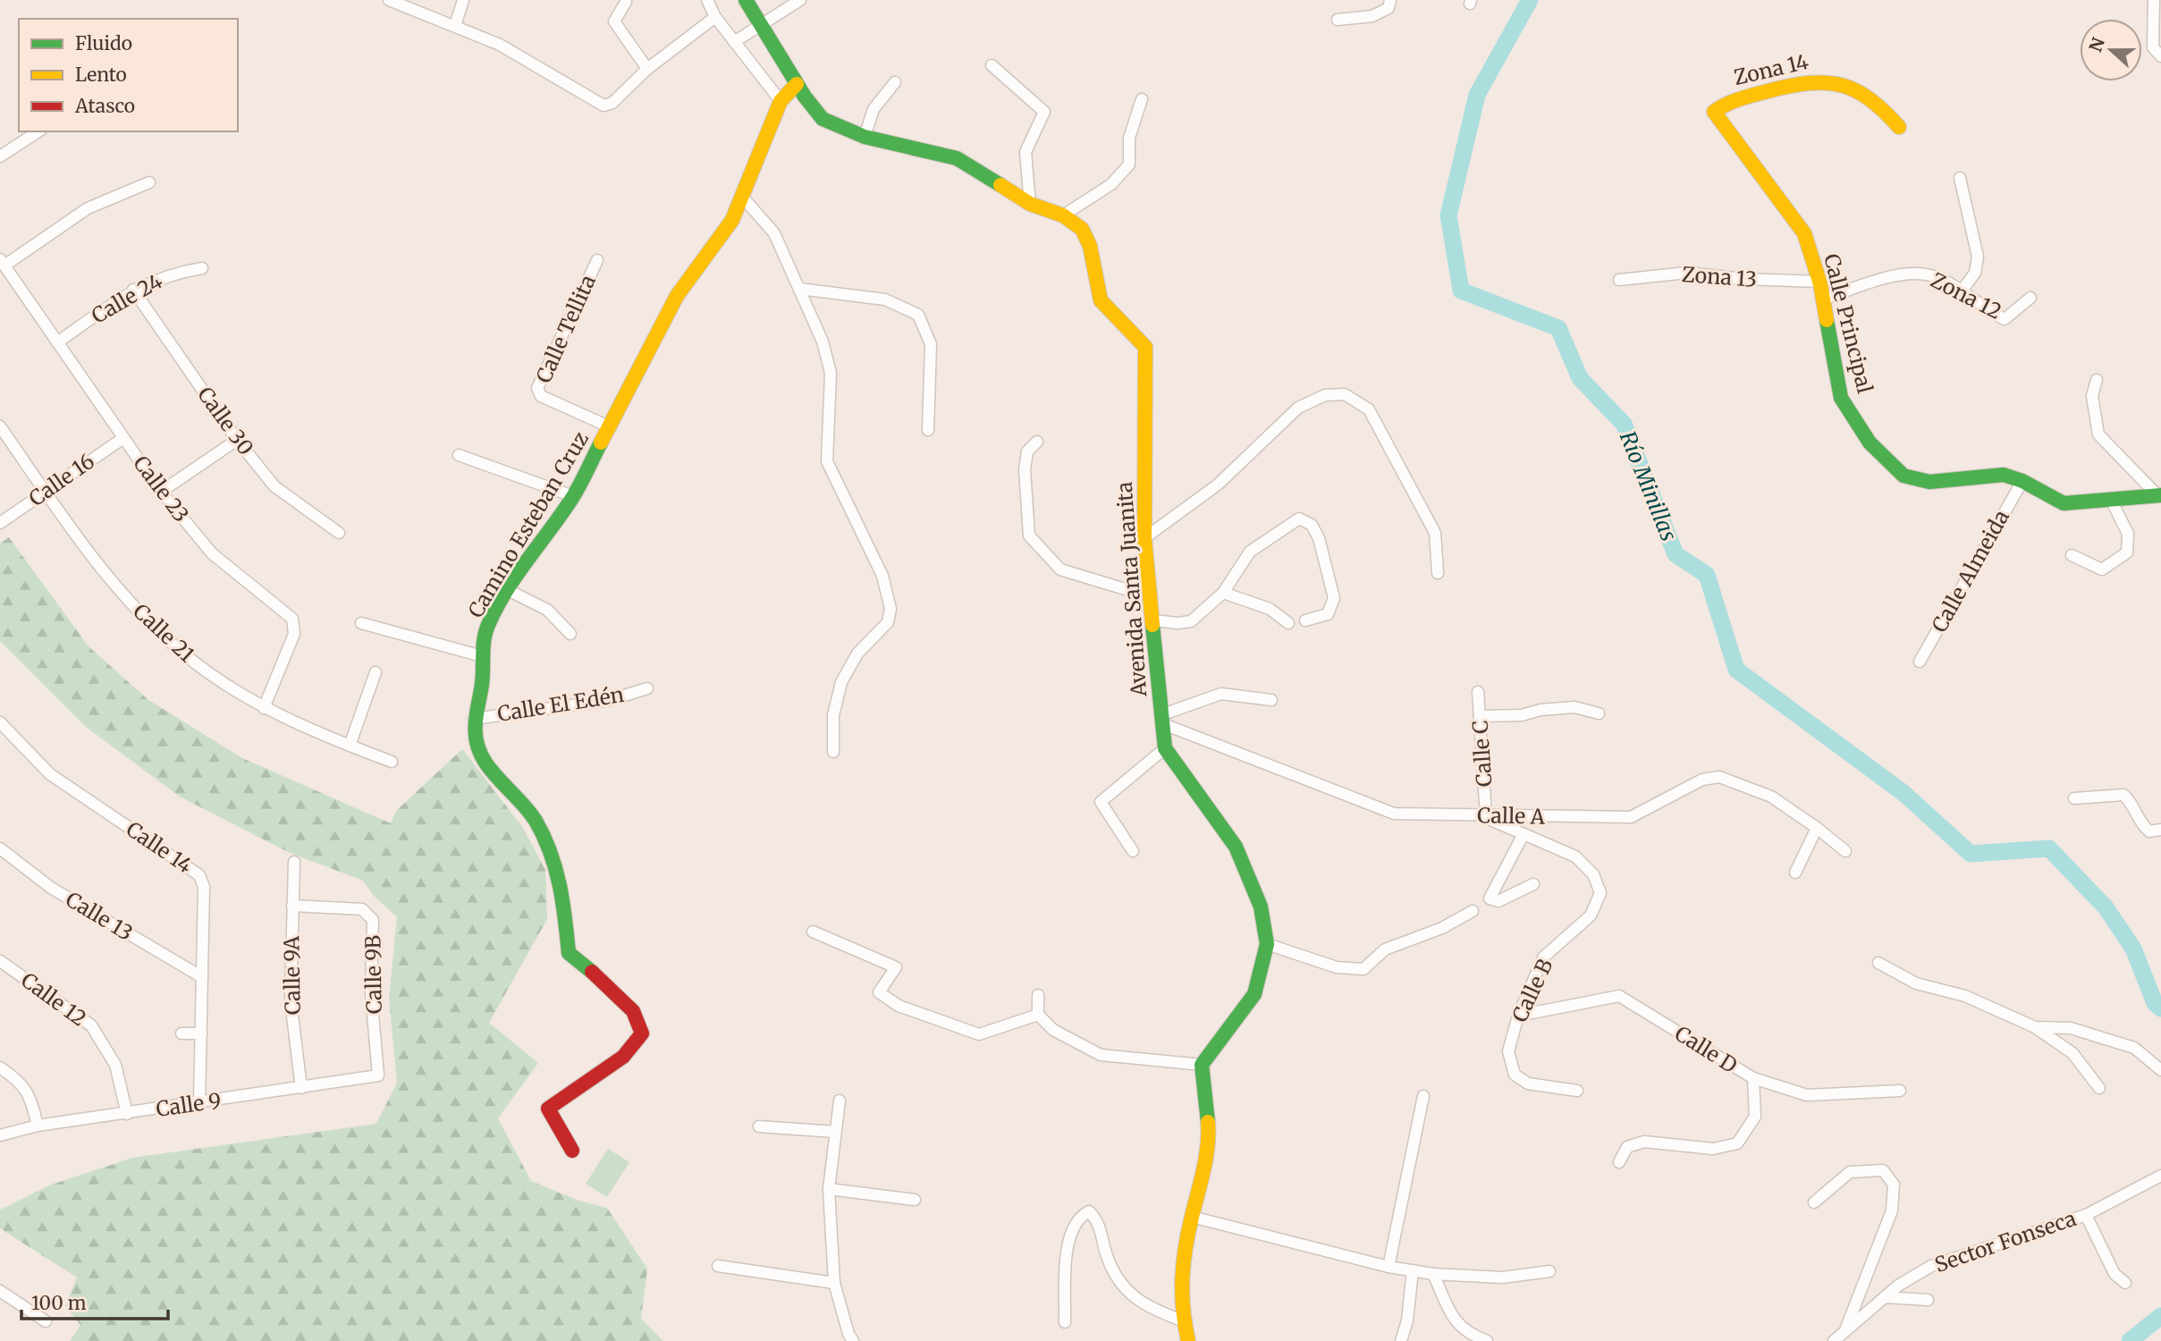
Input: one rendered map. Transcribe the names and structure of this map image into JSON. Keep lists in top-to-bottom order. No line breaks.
{"streets":{"street":["Zona 14","Zona 13","Zona 12","Calle 24","Calle Principal","Calle Tellita","Calle 30","Calle 16","Calle 23","Camino Esteban Cruz","Calle Almeida","Avenida Santa Juanita","Calle 21","Calle El Edén","Calle C","Calle A","Calle 14","Calle 13","Calle 9B","Calle 9A","Calle B","Calle 12","Calle D","Calle 9","Sector Fonseca"]},"crossings":[["Zona 14","Calle Principal"],["Zona 13","Calle Principal"],["Zona 12","Calle Principal"],["Calle 24","Calle 30"],["Calle 24","Calle 23"],["Calle Principal","Calle Almeida"],["Calle Tellita","Camino Esteban Cruz"],["Calle 16","Calle 23"],["Calle 16","Calle 21"],["Calle 23","Calle 21"],["Camino Esteban Cruz","Avenida Santa Juanita"],["Camino Esteban Cruz","Calle El Edén"],["Avenida Santa Juanita","Calle A"],["Calle C","Calle A"],["Calle C","Calle B"],["Calle A","Calle B"],["Calle 14","Calle 13"],["Calle 14","Calle 9"],["Calle 9B","Calle 9A"],["Calle 9B","Calle 9"],["Calle 9A","Calle 9"],["Calle B","Calle D"],["Calle 12","Calle 9"]],"water":["Río Minillas"],"legend":["Fluido","Lento","Atasco"],"scale_bar":"100 m","north":"left"}
